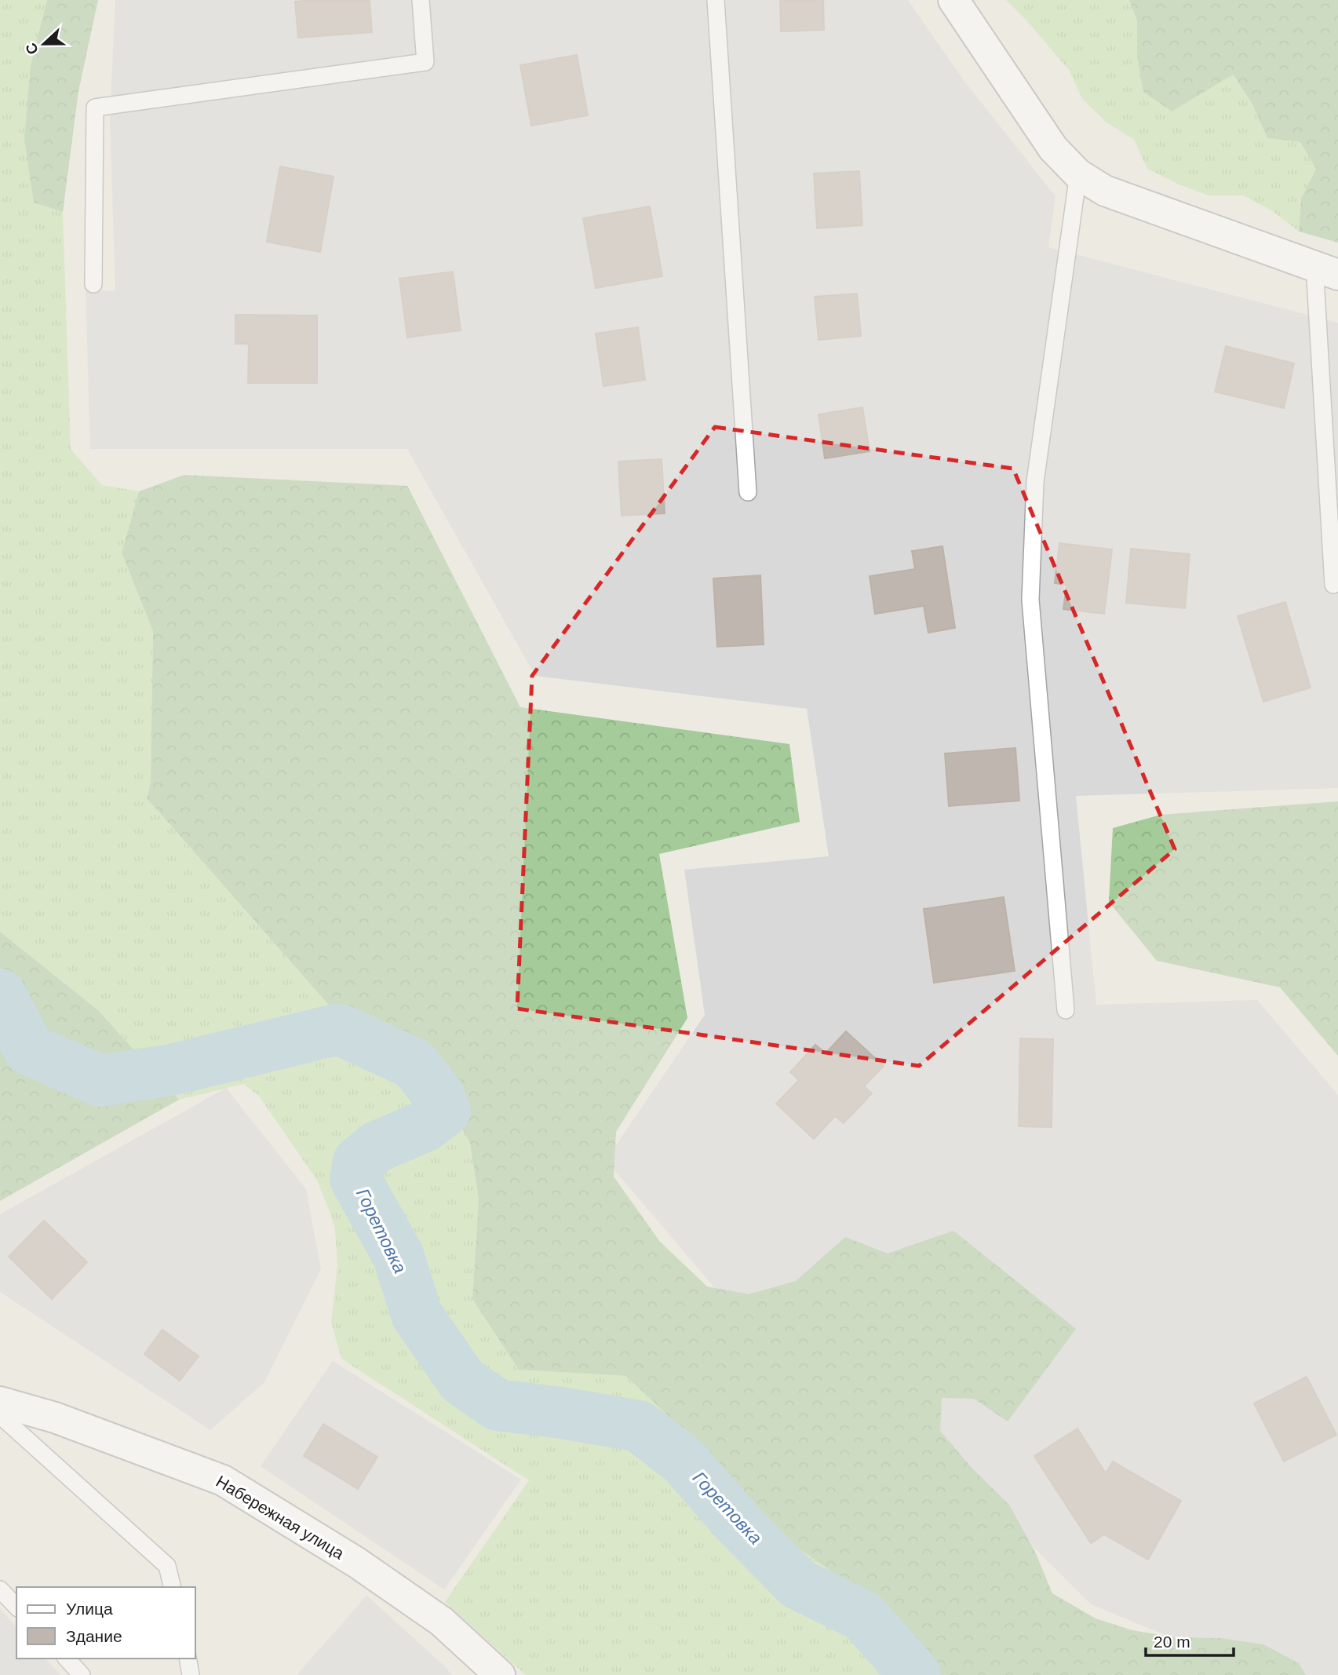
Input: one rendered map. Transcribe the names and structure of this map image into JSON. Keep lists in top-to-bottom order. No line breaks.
{"streets":{"street":["Набережная улица"]},"water":["Горетовка"],"legend":["Улица","Здание"],"scale_bar":"20 m","north":"left"}
